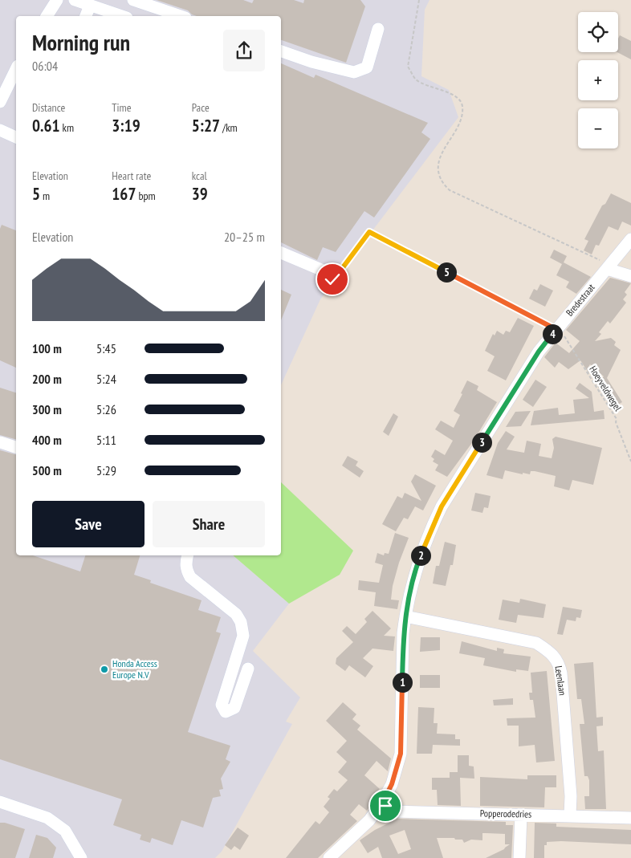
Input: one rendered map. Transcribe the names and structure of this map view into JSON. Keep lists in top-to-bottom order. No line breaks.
{"streets":{"street":["Bredestraat","Leenlaan","Popperodedries"],"path":["Hoeyveldwegel"]},"crossings":[["Bredestraat","Hoeyveldwegel"],["Bredestraat","Leenlaan"],["Bredestraat","Popperodedries"],["Leenlaan","Popperodedries"]],"places":["Honda Access Europe N.V"],"page":{"map_buttons":["+","−"],"heading":["Morning run","06:04"],"stats":[["Distance","0.61 km"],["Time","3:19"],["Pace","5:27 /km"],["Elevation","5 m"],["Heart rate","167 bpm"],["kcal","39"]],"chart":["Elevation","20–25 m"],"pins":["5","4","3","2","1"],"list":[{"name":"100 m","note":"5:45"},{"name":"200 m","note":"5:24"},{"name":"300 m","note":"5:26"},{"name":"400 m","note":"5:11"},{"name":"500 m","note":"5:29"}],"buttons":["Save","Share"]}}
